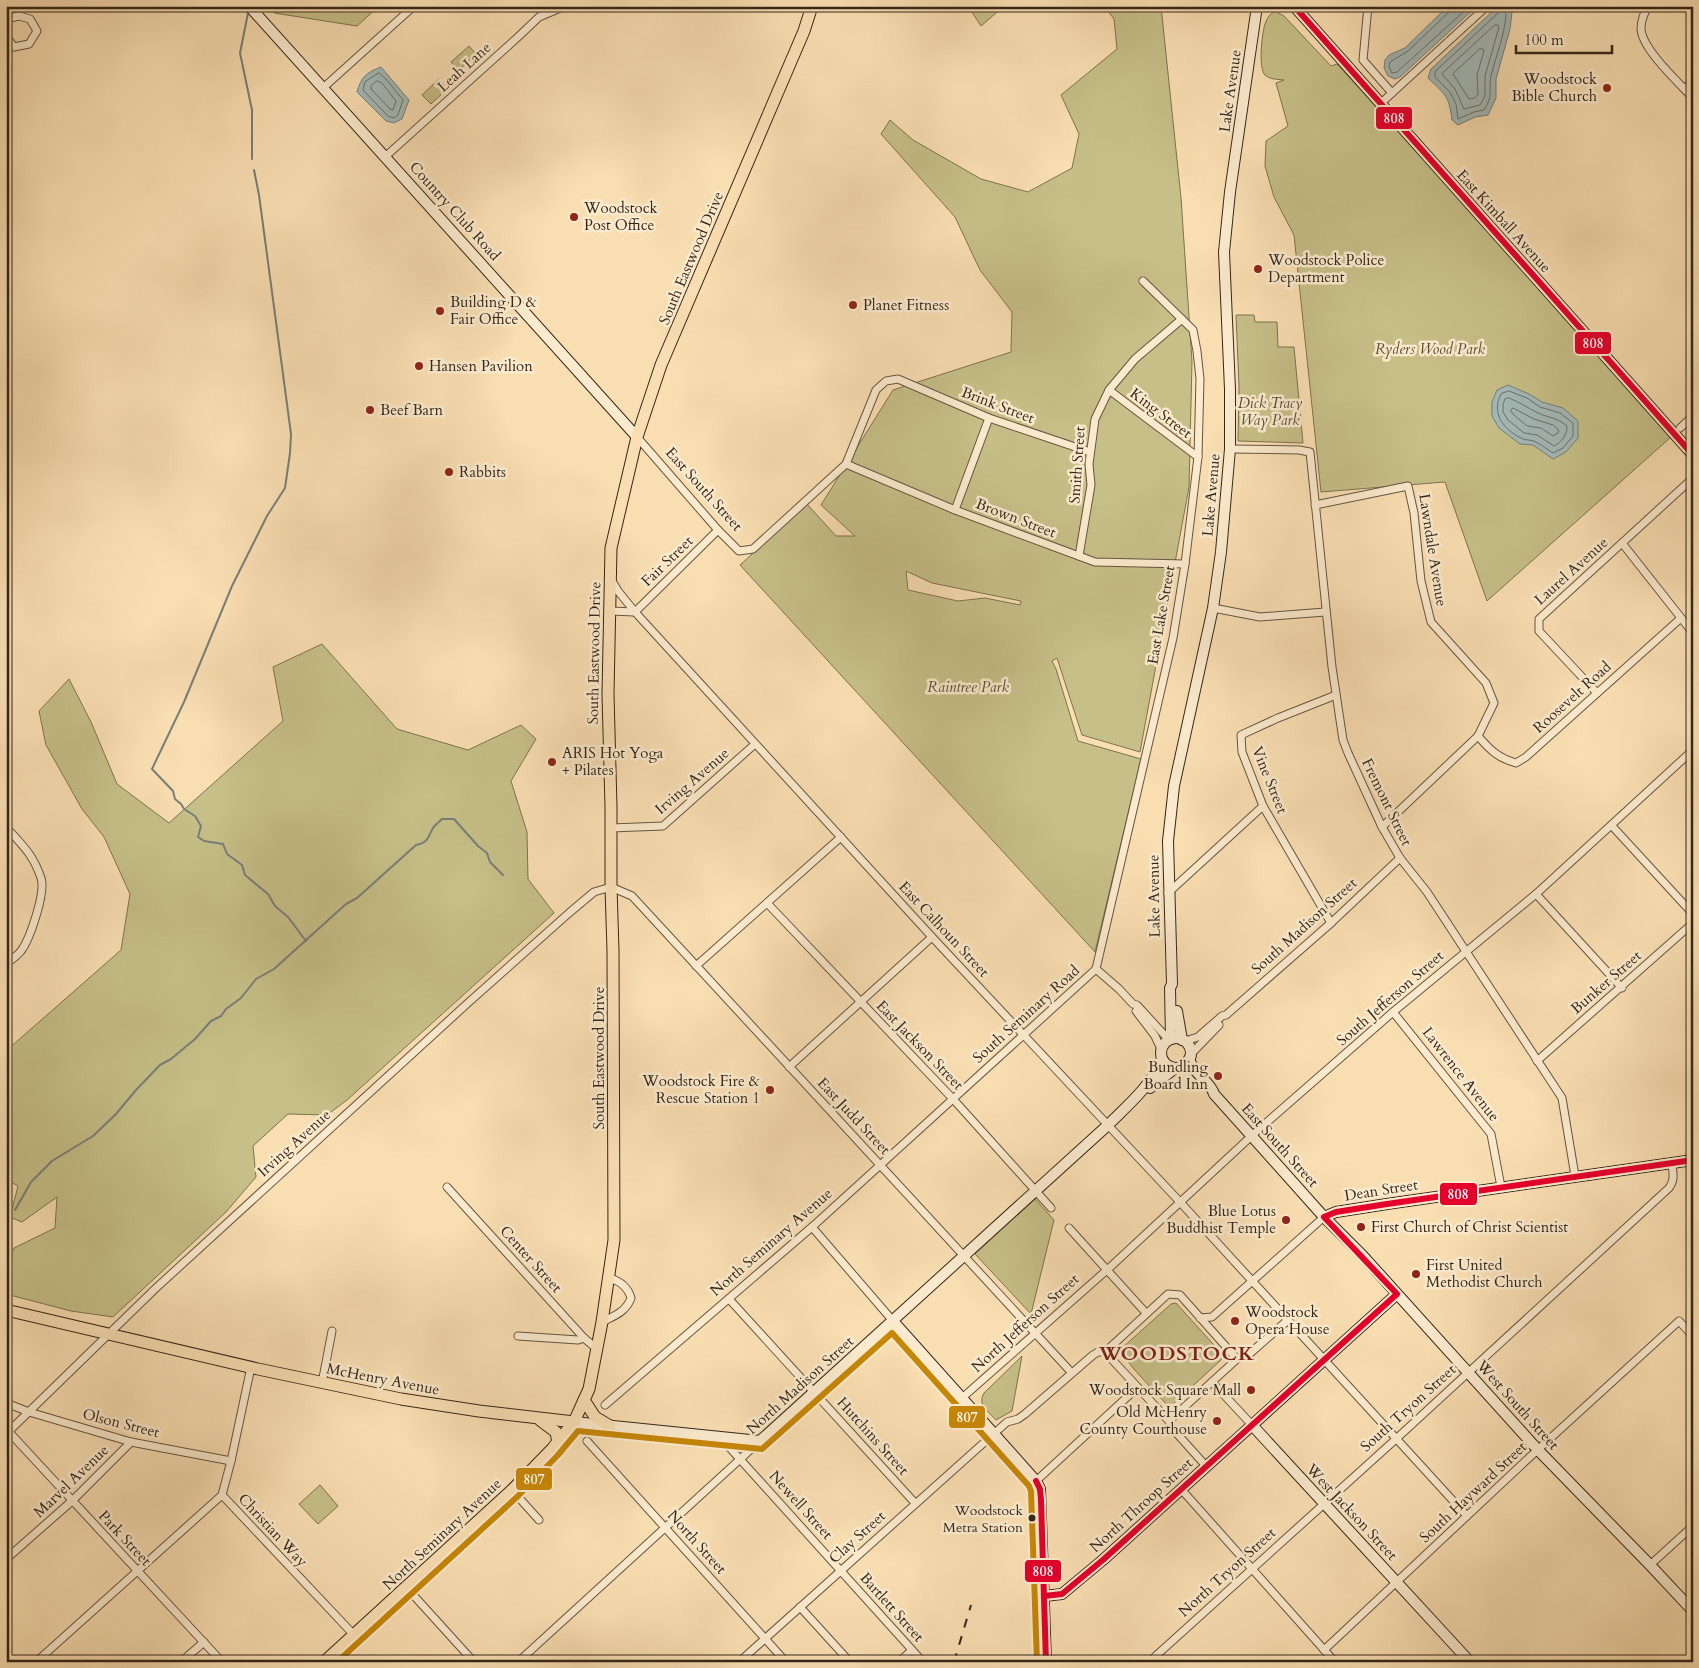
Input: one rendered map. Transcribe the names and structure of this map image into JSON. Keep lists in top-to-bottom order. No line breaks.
{"streets":{"main road":["South Eastwood Drive","North Seminary Avenue","McHenry Avenue"],"street":["Leah Lane","Lake Avenue","Country Club Road","East Kimball Avenue","Brink Street","King Street","Smith Street","East South Street","Brown Street","Lawndale Avenue","Fair Street","Laurel Avenue","East Lake Street","Roosevelt Road","Vine Street","Irving Avenue","Fremont Street","South Madison Street","East Calhoun Street","Bunker Street","South Jefferson Street","South Seminary Road","East Jackson Street","Lawrence Avenue","East Judd Street","Dean Street","Center Street","North Jefferson Street","North Madison Street","West South Street","South Tryon Street","Olson Street","Hutchins Street","Marvel Avenue","South Hayward Street","Newell Street","North Throop Street","West Jackson Street","Christian Way","Clay Street","Park Street","North Street","North Tryon Street","Bartlett Street"]},"crossings":[["Leah Lane","Country Club Road"],["Lake Avenue","East South Street"],["Lake Avenue","Fremont Street"],["Lake Avenue","South Madison Street"],["Country Club Road","South Eastwood Drive"],["Country Club Road","East South Street"],["South Eastwood Drive","East South Street"],["South Eastwood Drive","Irving Avenue"],["South Eastwood Drive","East Calhoun Street"],["South Eastwood Drive","East Judd Street"],["South Eastwood Drive","North Seminary Avenue"],["South Eastwood Drive","Center Street"],["South Eastwood Drive","McHenry Avenue"],["Brink Street","Smith Street"],["Brink Street","East South Street"],["Brink Street","Brown Street"],["King Street","Smith Street"],["King Street","East Lake Street"],["Smith Street","Brown Street"],["Smith Street","East Lake Street"],["East South Street","Brown Street"],["East South Street","Fair Street"],["East South Street","South Madison Street"],["East South Street","South Jefferson Street"],["East South Street","Dean Street"],["East South Street","West South Street"],["Brown Street","East Lake Street"],["Lawndale Avenue","Roosevelt Road"],["Lawndale Avenue","Fremont Street"],["Fair Street","East Calhoun Street"],["Laurel Avenue","Roosevelt Road"],["East Lake Street","South Seminary Road"],["Vine Street","Fremont Street"],["Vine Street","South Madison Street"],["Irving Avenue","East Calhoun Street"],["Irving Avenue","East Judd Street"],["Irving Avenue","McHenry Avenue"],["Irving Avenue","Olson Street"],["Irving Avenue","Park Street"],["Fremont Street","South Madison Street"],["Fremont Street","Bunker Street"],["Fremont Street","South Jefferson Street"],["Fremont Street","Dean Street"],["East Calhoun Street","South Jefferson Street"],["East Calhoun Street","South Seminary Road"],["East Calhoun Street","Dean Street"],["East Calhoun Street","South Tryon Street"],["East Calhoun Street","South Hayward Street"],["East Calhoun Street","North Throop Street"],["South Jefferson Street","Lawrence Avenue"],["South Jefferson Street","North Jefferson Street"],["South Seminary Road","East Jackson Street"],["South Seminary Road","North Seminary Avenue"],["East Jackson Street","North Seminary Avenue"],["East Jackson Street","North Madison Street"],["Lawrence Avenue","Dean Street"],["East Judd Street","North Seminary Avenue"],["East Judd Street","North Jefferson Street"],["East Judd Street","North Madison Street"],["East Judd Street","Clay Street"],["Dean Street","West South Street"],["Dean Street","South Tryon Street"],["North Seminary Avenue","McHenry Avenue"],["North Seminary Avenue","Hutchins Street"],["North Seminary Avenue","Christian Way"],["McHenry Avenue","North Madison Street"],["McHenry Avenue","Newell Street"],["McHenry Avenue","Christian Way"],["North Madison Street","Hutchins Street"],["North Madison Street","Newell Street"],["North Madison Street","North Street"],["West South Street","South Tryon Street"],["West South Street","South Hayward Street"],["West South Street","North Throop Street"],["South Tryon Street","West Jackson Street"],["South Tryon Street","North Tryon Street"],["Olson Street","Marvel Avenue"],["Olson Street","Christian Way"],["Hutchins Street","Clay Street"],["Marvel Avenue","Park Street"],["South Hayward Street","West Jackson Street"],["Newell Street","Clay Street"],["Newell Street","Bartlett Street"],["North Throop Street","West Jackson Street"],["West Jackson Street","North Tryon Street"],["Clay Street","North Street"],["Clay Street","Bartlett Street"]],"districts":["WOODSTOCK"],"parks":["Ryders Wood Park","Dick Tracy Way Park","Raintree Park"],"places":["Woodstock Bible Church","Woodstock Post Office","Woodstock Police Department","Planet Fitness","Building D & Fair Office","Hansen Pavilion","Beef Barn","Rabbits","ARIS Hot Yoga + Pilates","Bundling Board Inn","Woodstock Fire & Rescue Station 1","Blue Lotus Buddhist Temple","First Church of Christ Scientist","First United Methodist Church","Woodstock Opera House","Woodstock Square Mall","Old McHenry County Courthouse","Woodstock Metra Station"],"lines":["transit line 808","transit line 807"],"scale_bar":"100 m"}
